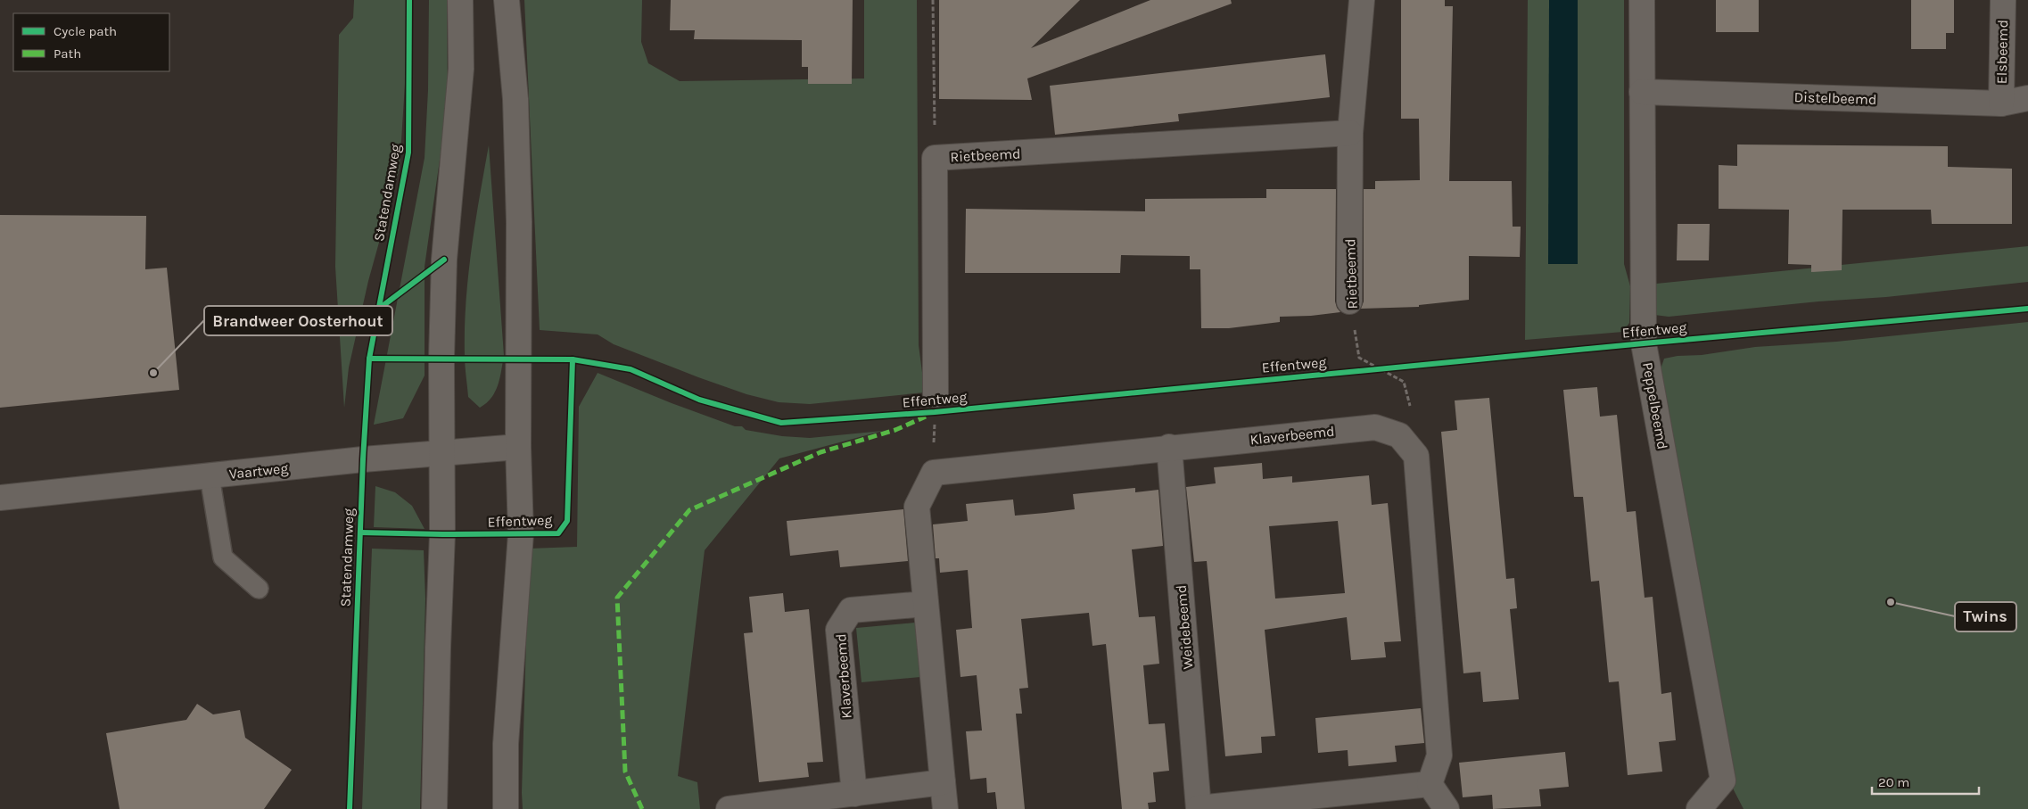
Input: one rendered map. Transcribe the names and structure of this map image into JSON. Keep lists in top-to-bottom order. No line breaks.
{"streets":{"street":["Elsbeemd","Distelbeemd","Rietbeemd","Peppelbeemd","Klaverbeemd","Vaartweg","Weidebeemd"],"cycle path":["Statendamweg","Effentweg"]},"crossings":[["Elsbeemd","Distelbeemd"],["Distelbeemd","Peppelbeemd"],["Rietbeemd","Klaverbeemd"],["Klaverbeemd","Weidebeemd"]],"places":["Brandweer Oosterhout","Twins"],"legend":["Cycle path","Path"],"scale_bar":"20 m"}
